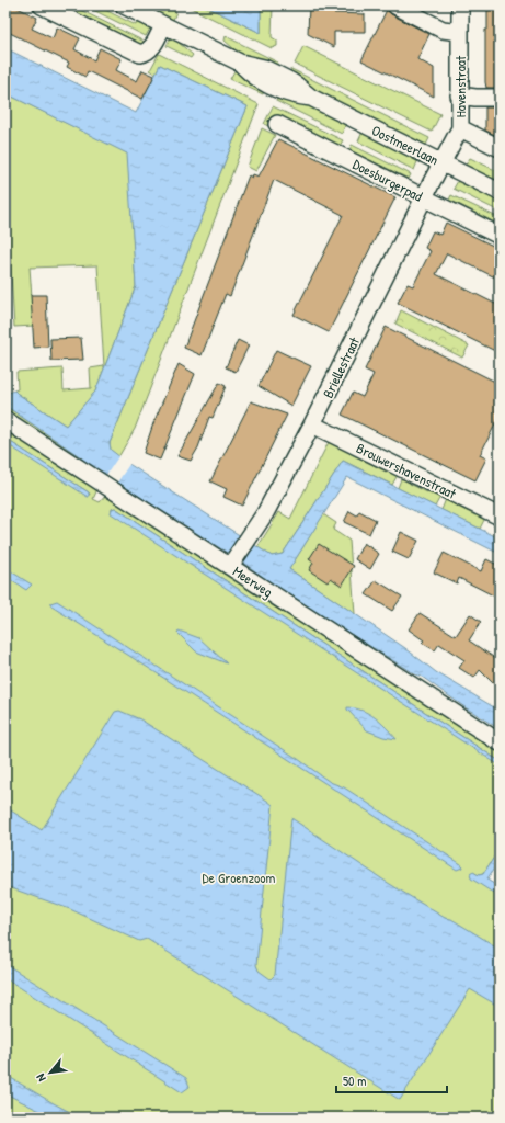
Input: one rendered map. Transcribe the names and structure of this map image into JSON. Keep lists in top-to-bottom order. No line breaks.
{"streets":{"street":["Havenstraat","Oostmeerlaan","Doesburgerpad","Briellestraat","Brouwershavenstraat","Meerweg"]},"crossings":[["Havenstraat","Oostmeerlaan"],["Havenstraat","Briellestraat"],["Oostmeerlaan","Briellestraat"],["Doesburgerpad","Briellestraat"],["Briellestraat","Brouwershavenstraat"],["Briellestraat","Meerweg"]],"parks":["De Groenzoom"],"scale_bar":"50 m","north":"bottom left"}
